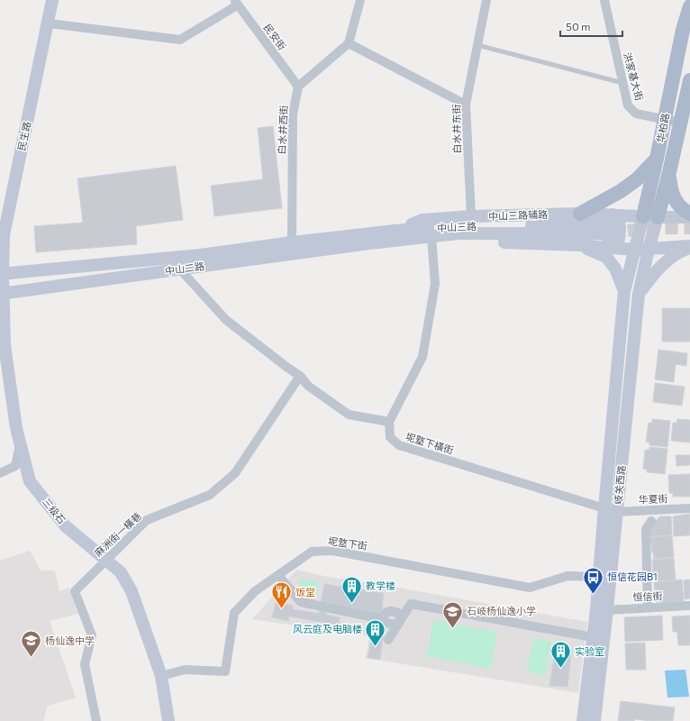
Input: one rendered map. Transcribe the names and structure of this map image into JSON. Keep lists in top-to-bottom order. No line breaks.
{"streets":{"main road":["华柏路","民生路","中山三路辅路","中山三路","中山二路","岐关西路","三级石"],"street":["民安街","洪家基大街","白水井东街","白水井西街","坭墪下橫街","华夏街","麻洲街一橫巷","坭墪下街","恒信街"]},"crossings":[["民安街","白水井西街"],["洪家基大街","华柏路"],["华柏路","中山三路辅路"],["华柏路","岐关西路"],["白水井东街","中山三路辅路"],["白水井西街","中山二路"],["民生路","中山二路"],["民生路","三级石"],["中山三路辅路","中山三路"],["中山三路","中山二路"],["中山二路","三级石"],["坭墪下橫街","岐关西路"],["坭墪下橫街","华夏街"],["岐关西路","华夏街"],["岐关西路","坭墪下街"],["岐关西路","恒信街"],["三级石","麻洲街一橫巷"],["三级石","坭墪下街"]],"places":{"bus stop":["恒信花园B1"],"building":["教学楼","风云庭及电脑楼","实验室"],"restaurant":["饭堂"],"school or university":["石岐杨仙逸小学","杨仙逸中学"]},"scale_bar":"50 m"}
